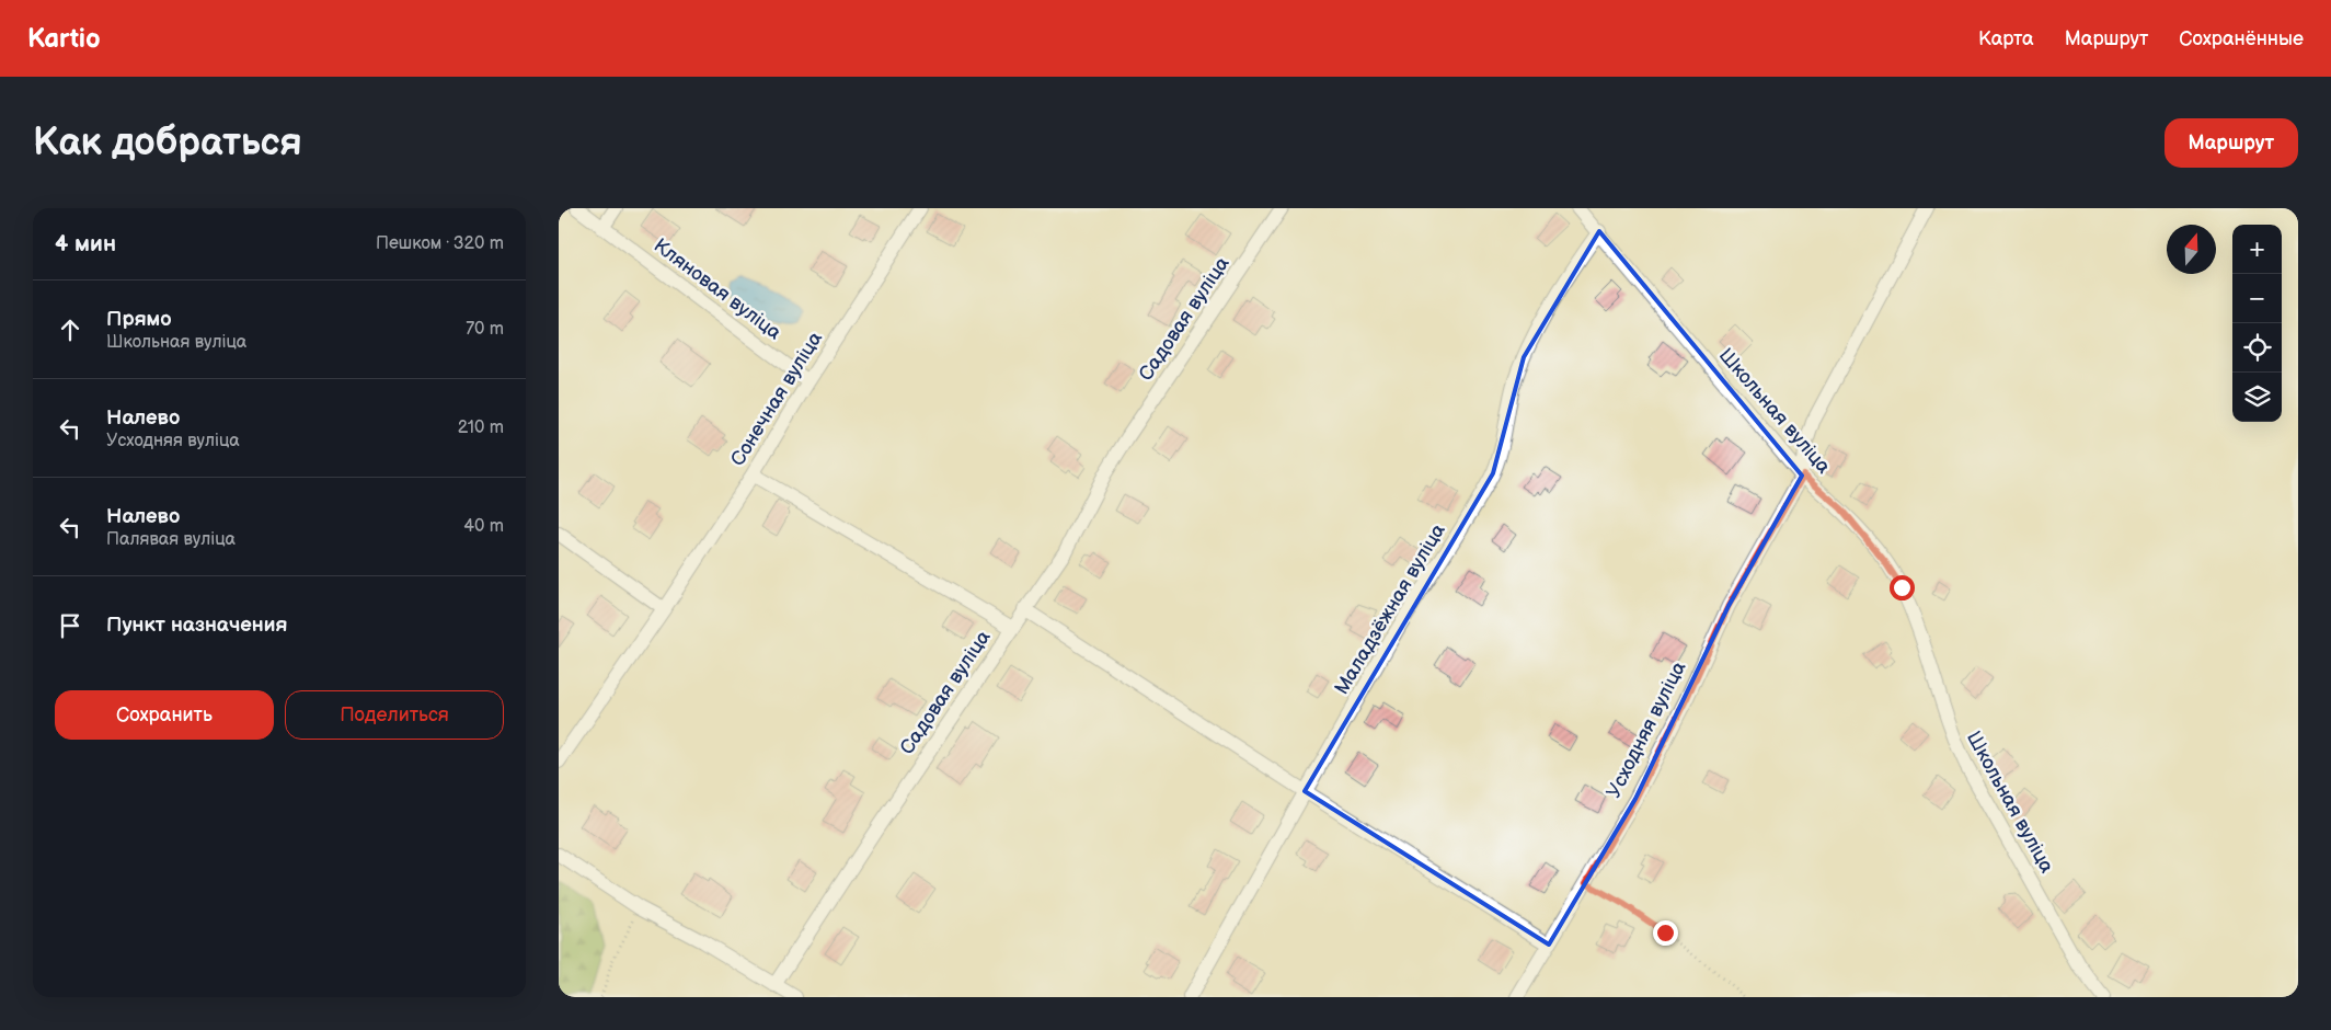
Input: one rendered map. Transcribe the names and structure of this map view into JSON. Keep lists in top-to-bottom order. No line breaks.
{"streets":{"street":["Кляновая вуліца","Садовая вуліца","Сонечная вуліца","Школьная вуліца","Маладзёжная вуліца","Усходняя вуліца"]},"crossings":[["Кляновая вуліца","Сонечная вуліца"],["Школьная вуліца","Маладзёжная вуліца"],["Школьная вуліца","Усходняя вуліца"]],"north":"top","page":{"header":"Kartio","nav":["Карта","Маршрут","Сохранённые"],"buttons":["Маршрут",["Сохранить","Поделиться"]],"title":"Как добраться","heading":["4 мин","Пешком · 320 m"],"map_buttons":["+","−"],"list":[["Прямо","Школьная вуліца","70 m"],["Налево","Усходняя вуліца","210 m"],["Налево","Палявая вуліца","40 m"],"Пункт назначения"]}}
